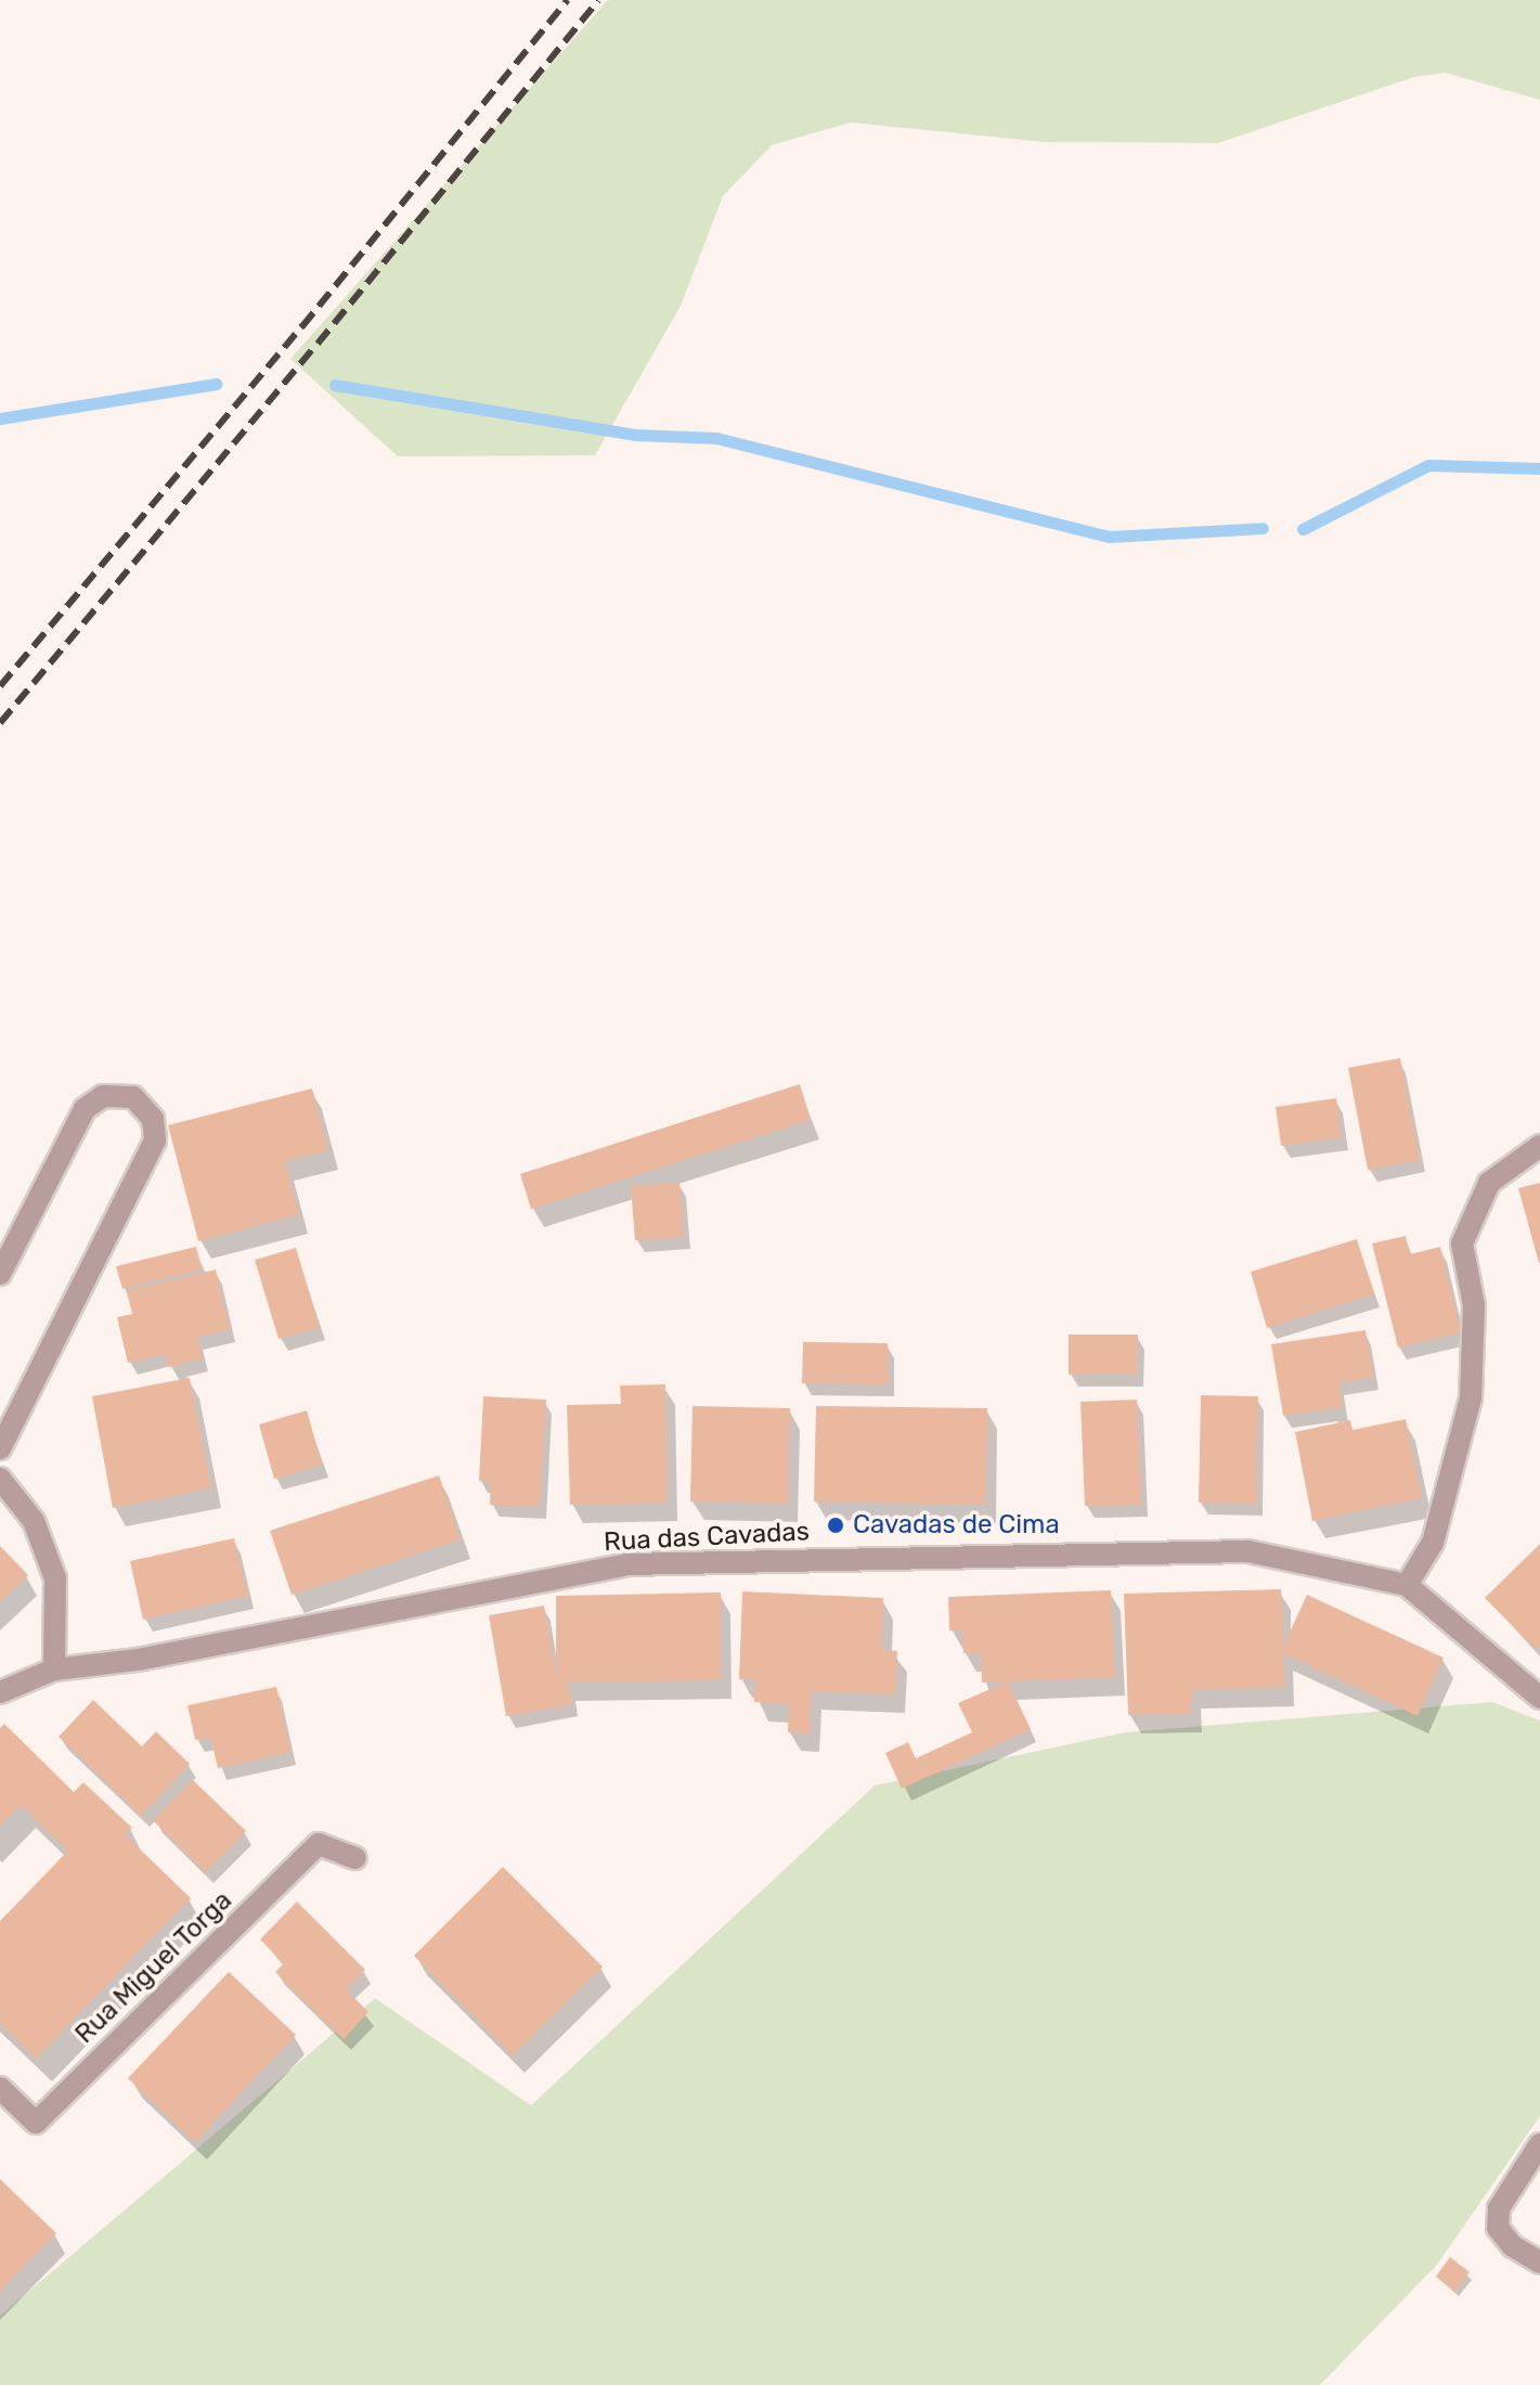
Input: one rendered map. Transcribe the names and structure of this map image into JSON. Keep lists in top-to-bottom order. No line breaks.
{"streets":{"street":["Rua das Cavadas","Rua Miguel Torga"]},"places":["Cavadas de Cima"]}
